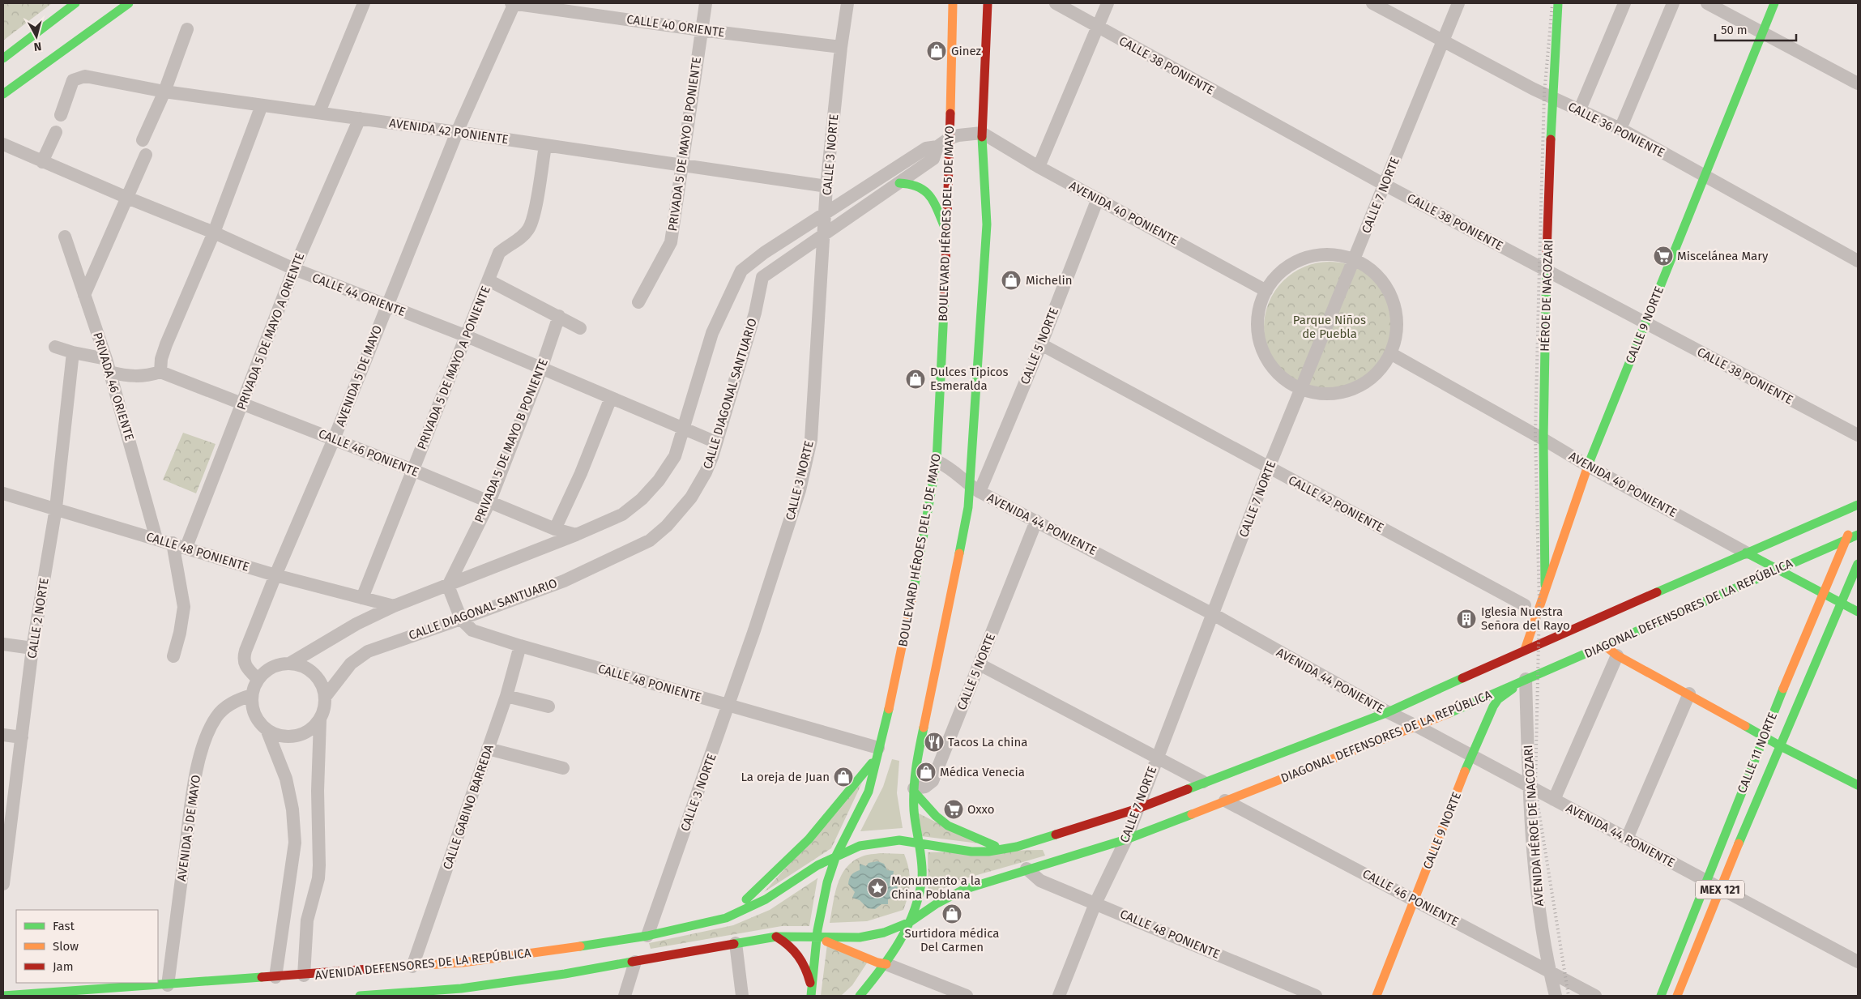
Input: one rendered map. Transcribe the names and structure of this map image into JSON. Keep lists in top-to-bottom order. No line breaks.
{"streets":{"main road":["AVENIDA 40 PONIENTE","BOULEVARD HÉROES DEL 5 DE MAYO","HÉROE DE NACOZARI","CALLE 9 NORTE","DIAGONAL DEFENSORES DE LA REPÚBLICA","CALLE 11 NORTE","MEX 121","AVENIDA DEFENSORES DE LA REPÚBLICA"],"street":["CALLE 40 ORIENTE","CALLE 38 PONIENTE","CALLE 36 PONIENTE","AVENIDA 42 PONIENTE","PRIVADA 5 DE MAYO B PONIENTE","CALLE 3 NORTE","CALLE 7 NORTE","CALLE 44 ORIENTE","PRIVADA 5 DE MAYO A ORIENTE","CALLE 5 NORTE","PRIVADA 5 DE MAYO A PONIENTE","AVENIDA 5 DE MAYO","PRIVADA 46 ORIENTE","CALLE DIAGONAL SANTUARIO","CALLE 46 PONIENTE","CALLE 42 PONIENTE","AVENIDA 44 PONIENTE","CALLE 48 PONIENTE","CALLE 2 NORTE","CALLE GABINO BARREDA","AVENIDA HÉROE DE NACOZARI"]},"crossings":[["CALLE 40 ORIENTE","PRIVADA 5 DE MAYO B PONIENTE"],["CALLE 40 ORIENTE","CALLE 3 NORTE"],["CALLE 40 ORIENTE","AVENIDA 5 DE MAYO"],["CALLE 38 PONIENTE","CALLE 7 NORTE"],["CALLE 38 PONIENTE","HÉROE DE NACOZARI"],["CALLE 38 PONIENTE","CALLE 9 NORTE"],["CALLE 36 PONIENTE","CALLE 7 NORTE"],["CALLE 36 PONIENTE","HÉROE DE NACOZARI"],["CALLE 36 PONIENTE","CALLE 9 NORTE"],["AVENIDA 42 PONIENTE","PRIVADA 5 DE MAYO B PONIENTE"],["AVENIDA 42 PONIENTE","CALLE 3 NORTE"],["AVENIDA 42 PONIENTE","PRIVADA 5 DE MAYO A ORIENTE"],["AVENIDA 42 PONIENTE","PRIVADA 5 DE MAYO A PONIENTE"],["AVENIDA 42 PONIENTE","AVENIDA 5 DE MAYO"],["PRIVADA 5 DE MAYO B PONIENTE","CALLE 44 ORIENTE"],["PRIVADA 5 DE MAYO B PONIENTE","CALLE DIAGONAL SANTUARIO"],["PRIVADA 5 DE MAYO B PONIENTE","CALLE 46 PONIENTE"],["CALLE 3 NORTE","CALLE DIAGONAL SANTUARIO"],["CALLE 3 NORTE","CALLE 48 PONIENTE"],["CALLE 3 NORTE","AVENIDA DEFENSORES DE LA REPÚBLICA"],["CALLE 7 NORTE","CALLE 42 PONIENTE"],["CALLE 7 NORTE","AVENIDA 44 PONIENTE"],["CALLE 7 NORTE","CALLE 48 PONIENTE"],["CALLE 7 NORTE","DIAGONAL DEFENSORES DE LA REPÚBLICA"],["AVENIDA 40 PONIENTE","HÉROE DE NACOZARI"],["AVENIDA 40 PONIENTE","CALLE 9 NORTE"],["AVENIDA 40 PONIENTE","CALLE 5 NORTE"],["AVENIDA 40 PONIENTE","DIAGONAL DEFENSORES DE LA REPÚBLICA"],["AVENIDA 40 PONIENTE","CALLE 11 NORTE"],["BOULEVARD HÉROES DEL 5 DE MAYO","CALLE DIAGONAL SANTUARIO"],["BOULEVARD HÉROES DEL 5 DE MAYO","AVENIDA 44 PONIENTE"],["BOULEVARD HÉROES DEL 5 DE MAYO","CALLE 48 PONIENTE"],["BOULEVARD HÉROES DEL 5 DE MAYO","AVENIDA DEFENSORES DE LA REPÚBLICA"],["CALLE 44 ORIENTE","PRIVADA 5 DE MAYO A ORIENTE"],["CALLE 44 ORIENTE","PRIVADA 5 DE MAYO A PONIENTE"],["CALLE 44 ORIENTE","AVENIDA 5 DE MAYO"],["CALLE 44 ORIENTE","CALLE DIAGONAL SANTUARIO"],["HÉROE DE NACOZARI","CALLE 9 NORTE"],["CALLE 9 NORTE","CALLE 46 PONIENTE"],["CALLE 9 NORTE","AVENIDA 44 PONIENTE"],["CALLE 9 NORTE","DIAGONAL DEFENSORES DE LA REPÚBLICA"],["CALLE 9 NORTE","AVENIDA HÉROE DE NACOZARI"],["PRIVADA 5 DE MAYO A ORIENTE","CALLE 46 PONIENTE"],["PRIVADA 5 DE MAYO A ORIENTE","CALLE 48 PONIENTE"],["CALLE 5 NORTE","CALLE 42 PONIENTE"],["CALLE 5 NORTE","AVENIDA 44 PONIENTE"],["PRIVADA 5 DE MAYO A PONIENTE","CALLE 46 PONIENTE"],["PRIVADA 5 DE MAYO A PONIENTE","CALLE 48 PONIENTE"],["AVENIDA 5 DE MAYO","CALLE DIAGONAL SANTUARIO"],["AVENIDA 5 DE MAYO","CALLE 46 PONIENTE"],["AVENIDA 5 DE MAYO","CALLE 48 PONIENTE"],["AVENIDA 5 DE MAYO","AVENIDA DEFENSORES DE LA REPÚBLICA"],["PRIVADA 46 ORIENTE","CALLE 48 PONIENTE"],["CALLE DIAGONAL SANTUARIO","CALLE 46 PONIENTE"],["CALLE DIAGONAL SANTUARIO","CALLE 48 PONIENTE"],["CALLE 46 PONIENTE","DIAGONAL DEFENSORES DE LA REPÚBLICA"],["CALLE 46 PONIENTE","AVENIDA HÉROE DE NACOZARI"],["AVENIDA 44 PONIENTE","DIAGONAL DEFENSORES DE LA REPÚBLICA"],["AVENIDA 44 PONIENTE","CALLE 11 NORTE"],["AVENIDA 44 PONIENTE","AVENIDA HÉROE DE NACOZARI"],["CALLE 48 PONIENTE","DIAGONAL DEFENSORES DE LA REPÚBLICA"],["CALLE 48 PONIENTE","CALLE 2 NORTE"],["CALLE 48 PONIENTE","CALLE GABINO BARREDA"],["DIAGONAL DEFENSORES DE LA REPÚBLICA","CALLE 11 NORTE"],["DIAGONAL DEFENSORES DE LA REPÚBLICA","AVENIDA HÉROE DE NACOZARI"],["DIAGONAL DEFENSORES DE LA REPÚBLICA","AVENIDA DEFENSORES DE LA REPÚBLICA"],["CALLE GABINO BARREDA","AVENIDA DEFENSORES DE LA REPÚBLICA"]],"parks":["Parque Niños de Puebla"],"places":{"shop":["Ginez","Michelin","Dulces Tipicos Esmeralda","Médica Venecia","La oreja de Juan","Surtidora médica Del Carmen"],"supermarket":["Miscelánea Mary","Oxxo"],"building":["Iglesia Nuestra Señora del Rayo"],"restaurant":["Tacos La china"],"place":["Monumento a la China Poblana"]},"legend":["Fast","Slow","Jam"],"scale_bar":"50 m","north":"bottom"}
